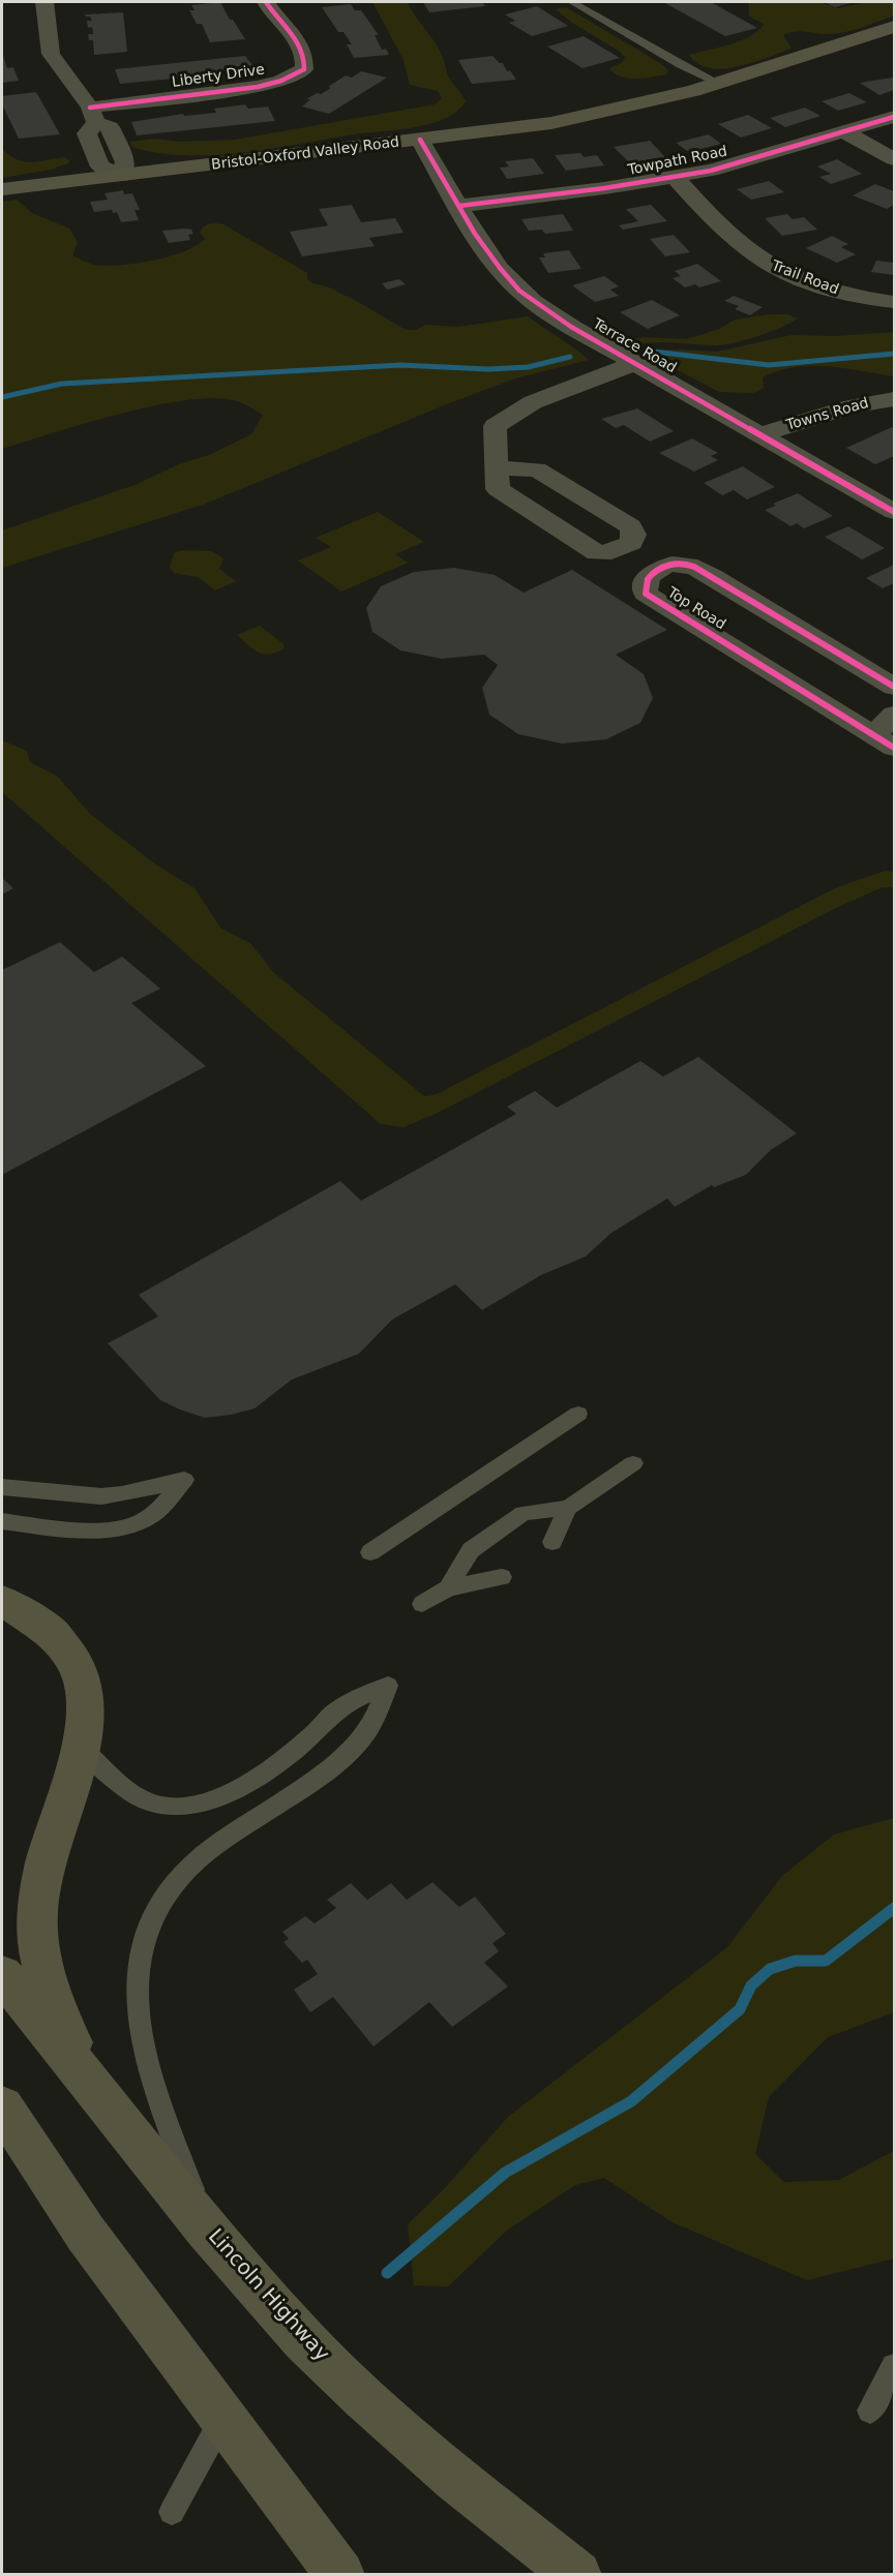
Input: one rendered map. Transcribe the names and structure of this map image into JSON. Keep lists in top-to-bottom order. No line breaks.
{"streets":{"main road":["Bristol-Oxford Valley Road","Lincoln Highway"],"street":["Liberty Drive","Towpath Road","Trail Road","Terrace Road","Towns Road","Top Road"]},"crossings":[["Bristol-Oxford Valley Road","Terrace Road"],["Towpath Road","Trail Road"],["Towpath Road","Terrace Road"],["Terrace Road","Towns Road"]]}
